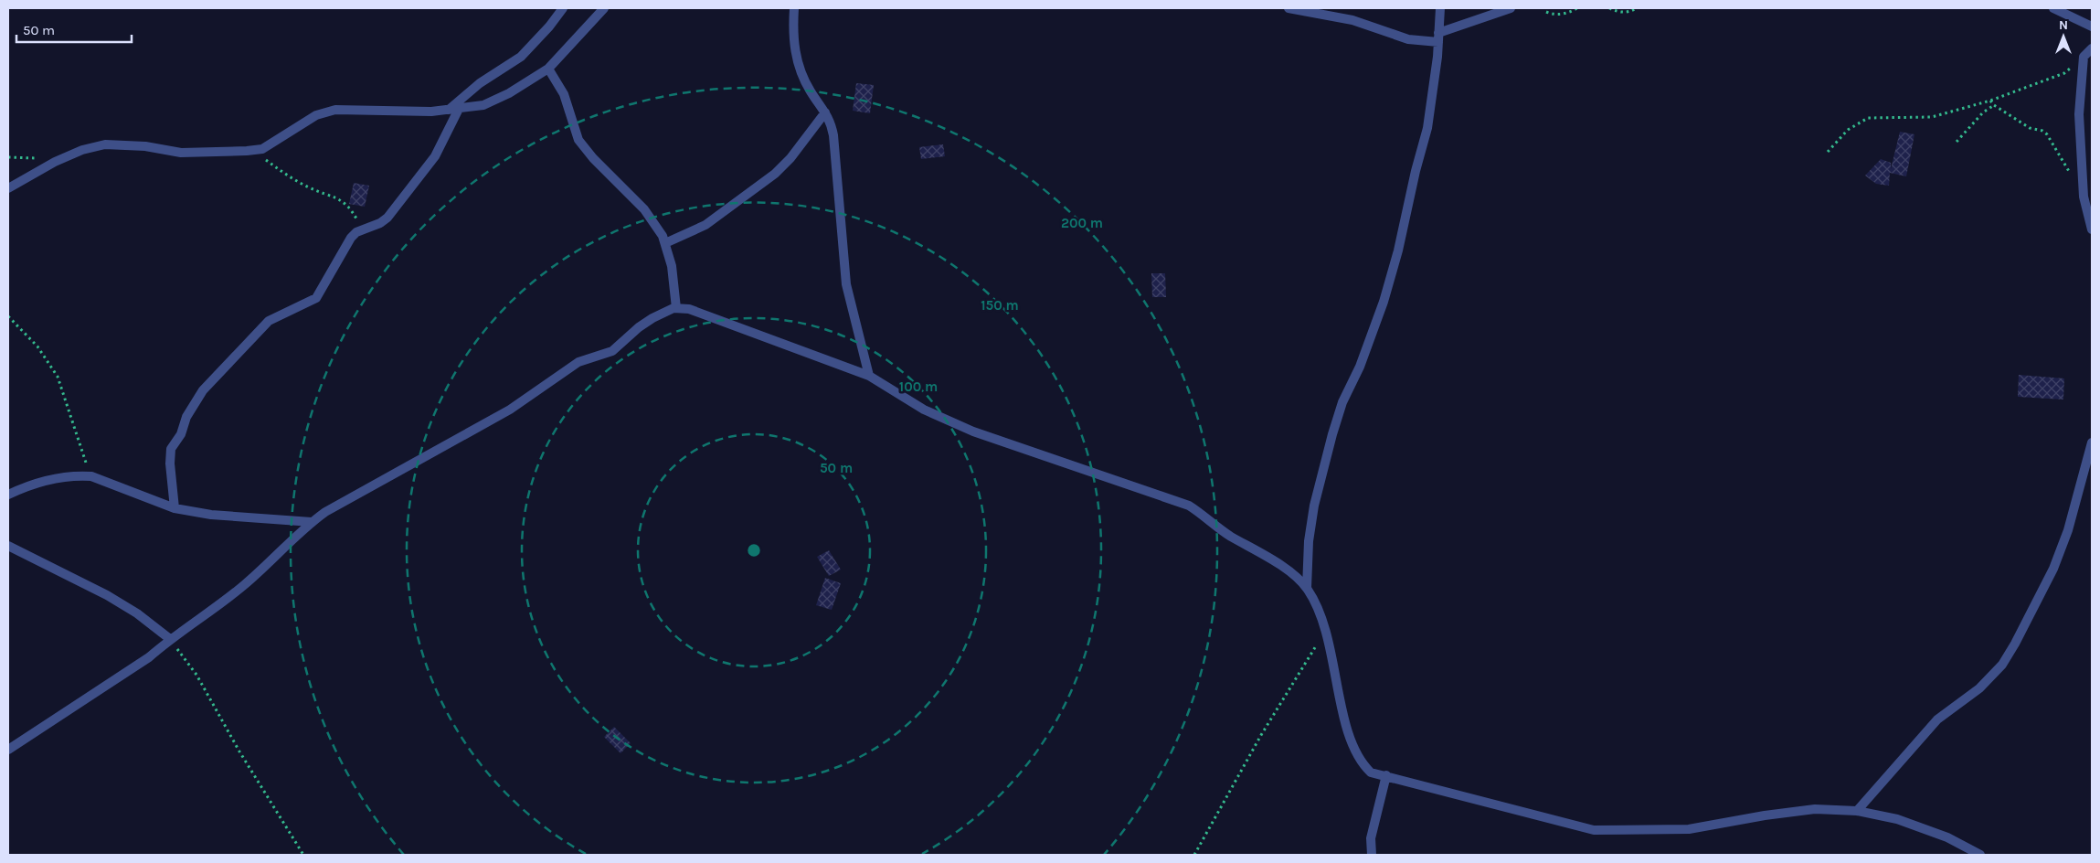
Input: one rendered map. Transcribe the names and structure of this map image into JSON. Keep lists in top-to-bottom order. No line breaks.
{"scale_bar":"50 m","north":"top","rings":["200 m","150 m","100 m","50 m"]}
